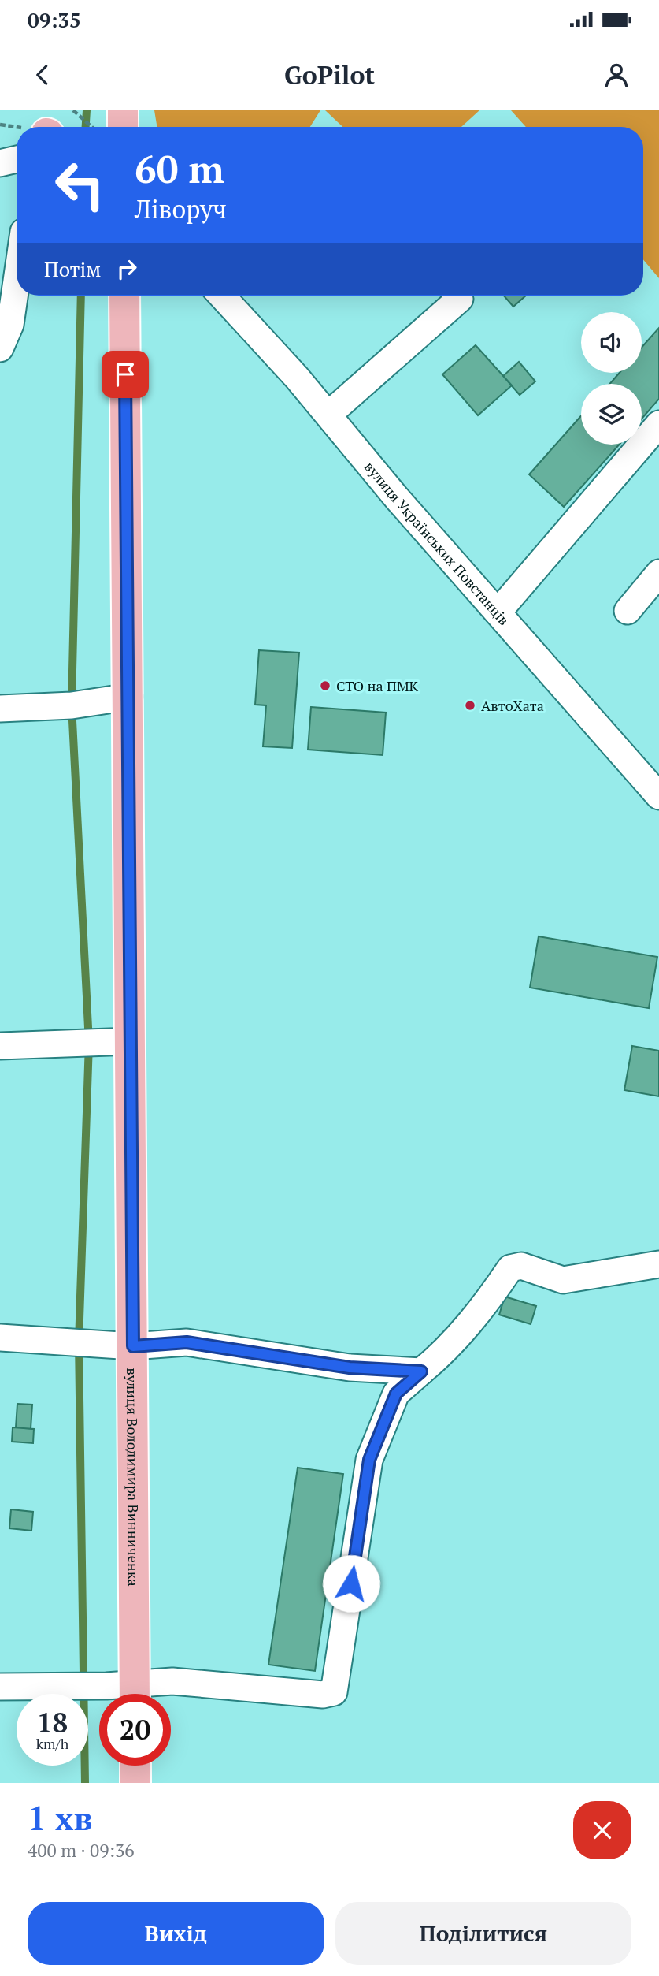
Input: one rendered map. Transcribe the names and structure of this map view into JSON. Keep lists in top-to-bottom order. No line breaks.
{"streets":{"main road":["вулиця Володимира Винниченка"],"street":["вулиця Українських Повстанців"]},"places":["СТО на ПМК","АвтоХата"],"page":{"status":"09:35","header":"GoPilot","turn":["60 m","Ліворуч"],"then":"Потім","speed":"18 km/h","limit":"20","heading":["1 хв","400 m · 09:36"],"buttons":["Вихід","Поділитися"]}}
